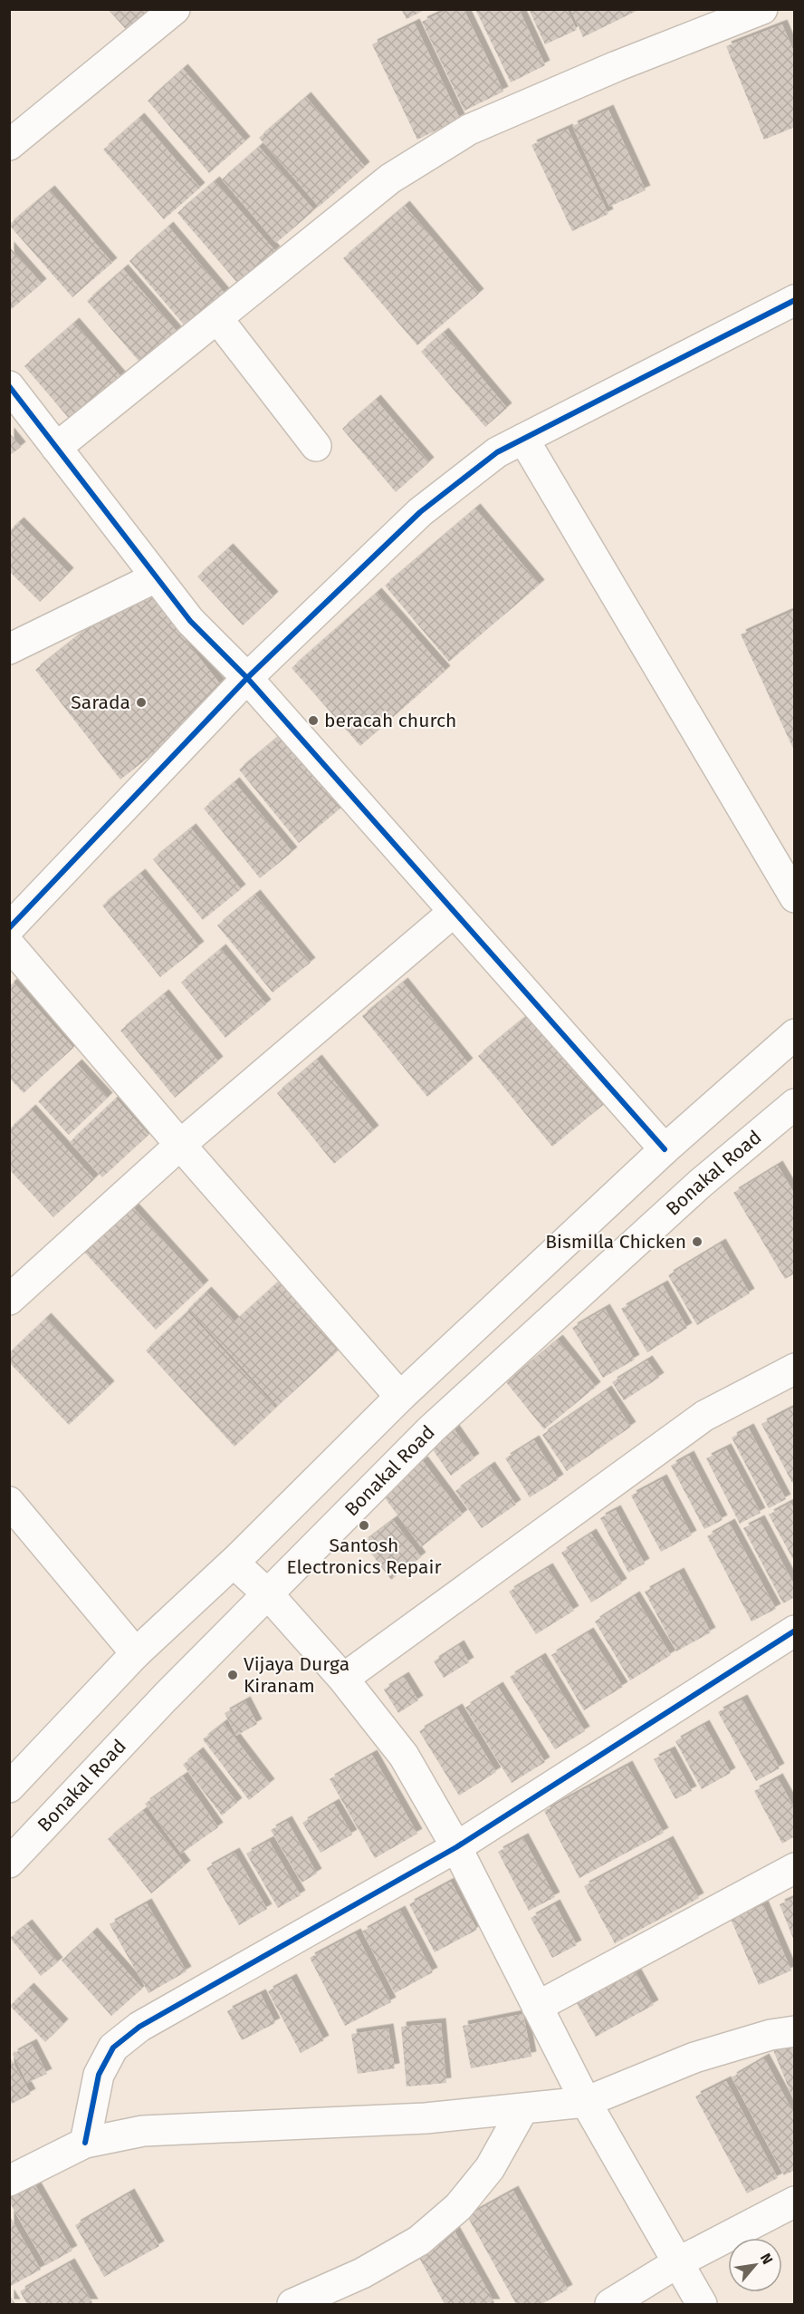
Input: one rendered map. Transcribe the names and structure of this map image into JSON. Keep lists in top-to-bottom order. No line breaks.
{"streets":{"street":["Bonakal Road"]},"places":["Sarada","beracah church","Bismilla Chicken","Santosh Electronics Repair","Vijaya Durga Kiranam"],"north":"top right"}
